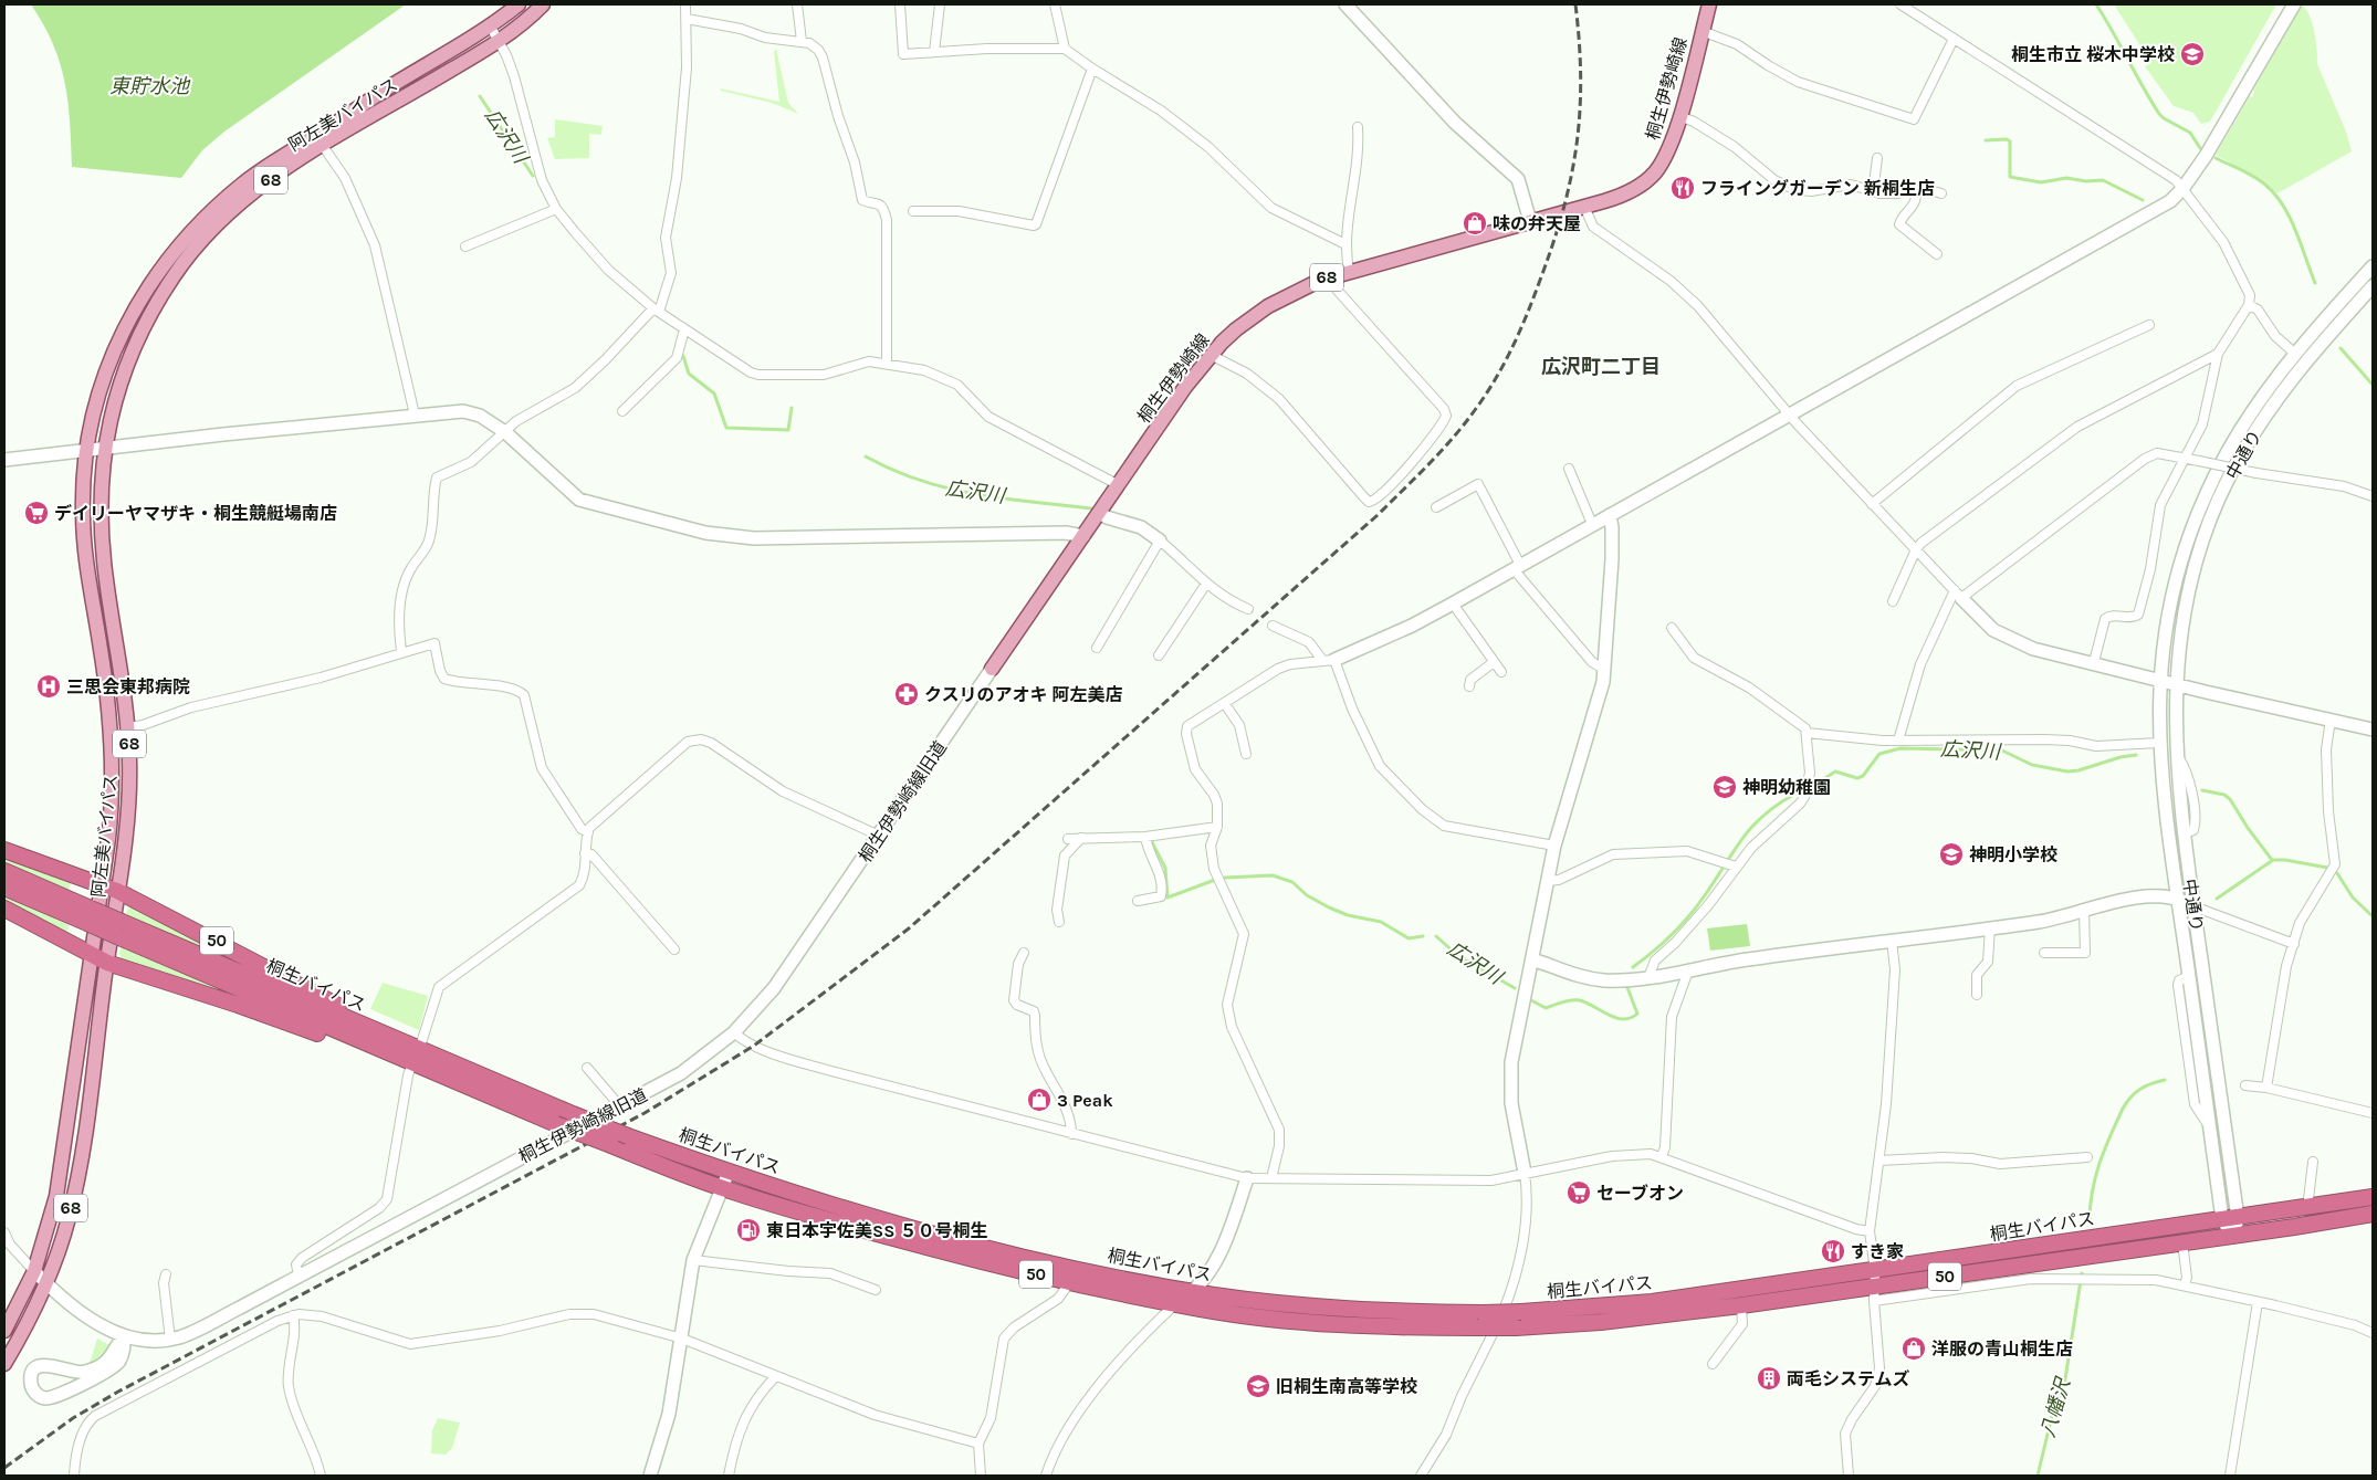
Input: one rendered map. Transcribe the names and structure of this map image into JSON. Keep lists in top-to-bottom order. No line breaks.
{"streets":{"highway":["50","桐生バイパス"],"main road":["桐生伊勢崎線","阿左美バイパス","68"],"street":["中通り","桐生伊勢崎線旧道"]},"crossings":[["桐生伊勢崎線","桐生伊勢崎線旧道"],["阿左美バイパス","桐生伊勢崎線旧道"],["阿左美バイパス","50"],["中通り","桐生バイパス"],["50","桐生バイパス"]],"districts":["広沢町二丁目"],"water":["東貯水池","広沢川","八幡沢"],"places":{"school or university":["桐生市立 桜木中学校","神明幼稚園","神明小学校","旧桐生南高等学校"],"restaurant":["フライングガーデン 新桐生店","すき家"],"shop":["味の弁天屋","3 Peak","洋服の青山桐生店"],"supermarket":["デイリーヤマザキ・桐生競艇場南店","セーブオン"],"hospital":["三思会東邦病院"],"pharmacy":["クスリのアオキ 阿左美店"],"fuel station":["東日本宇佐美SS ５０号桐生"],"building":["両毛システムズ"]}}
